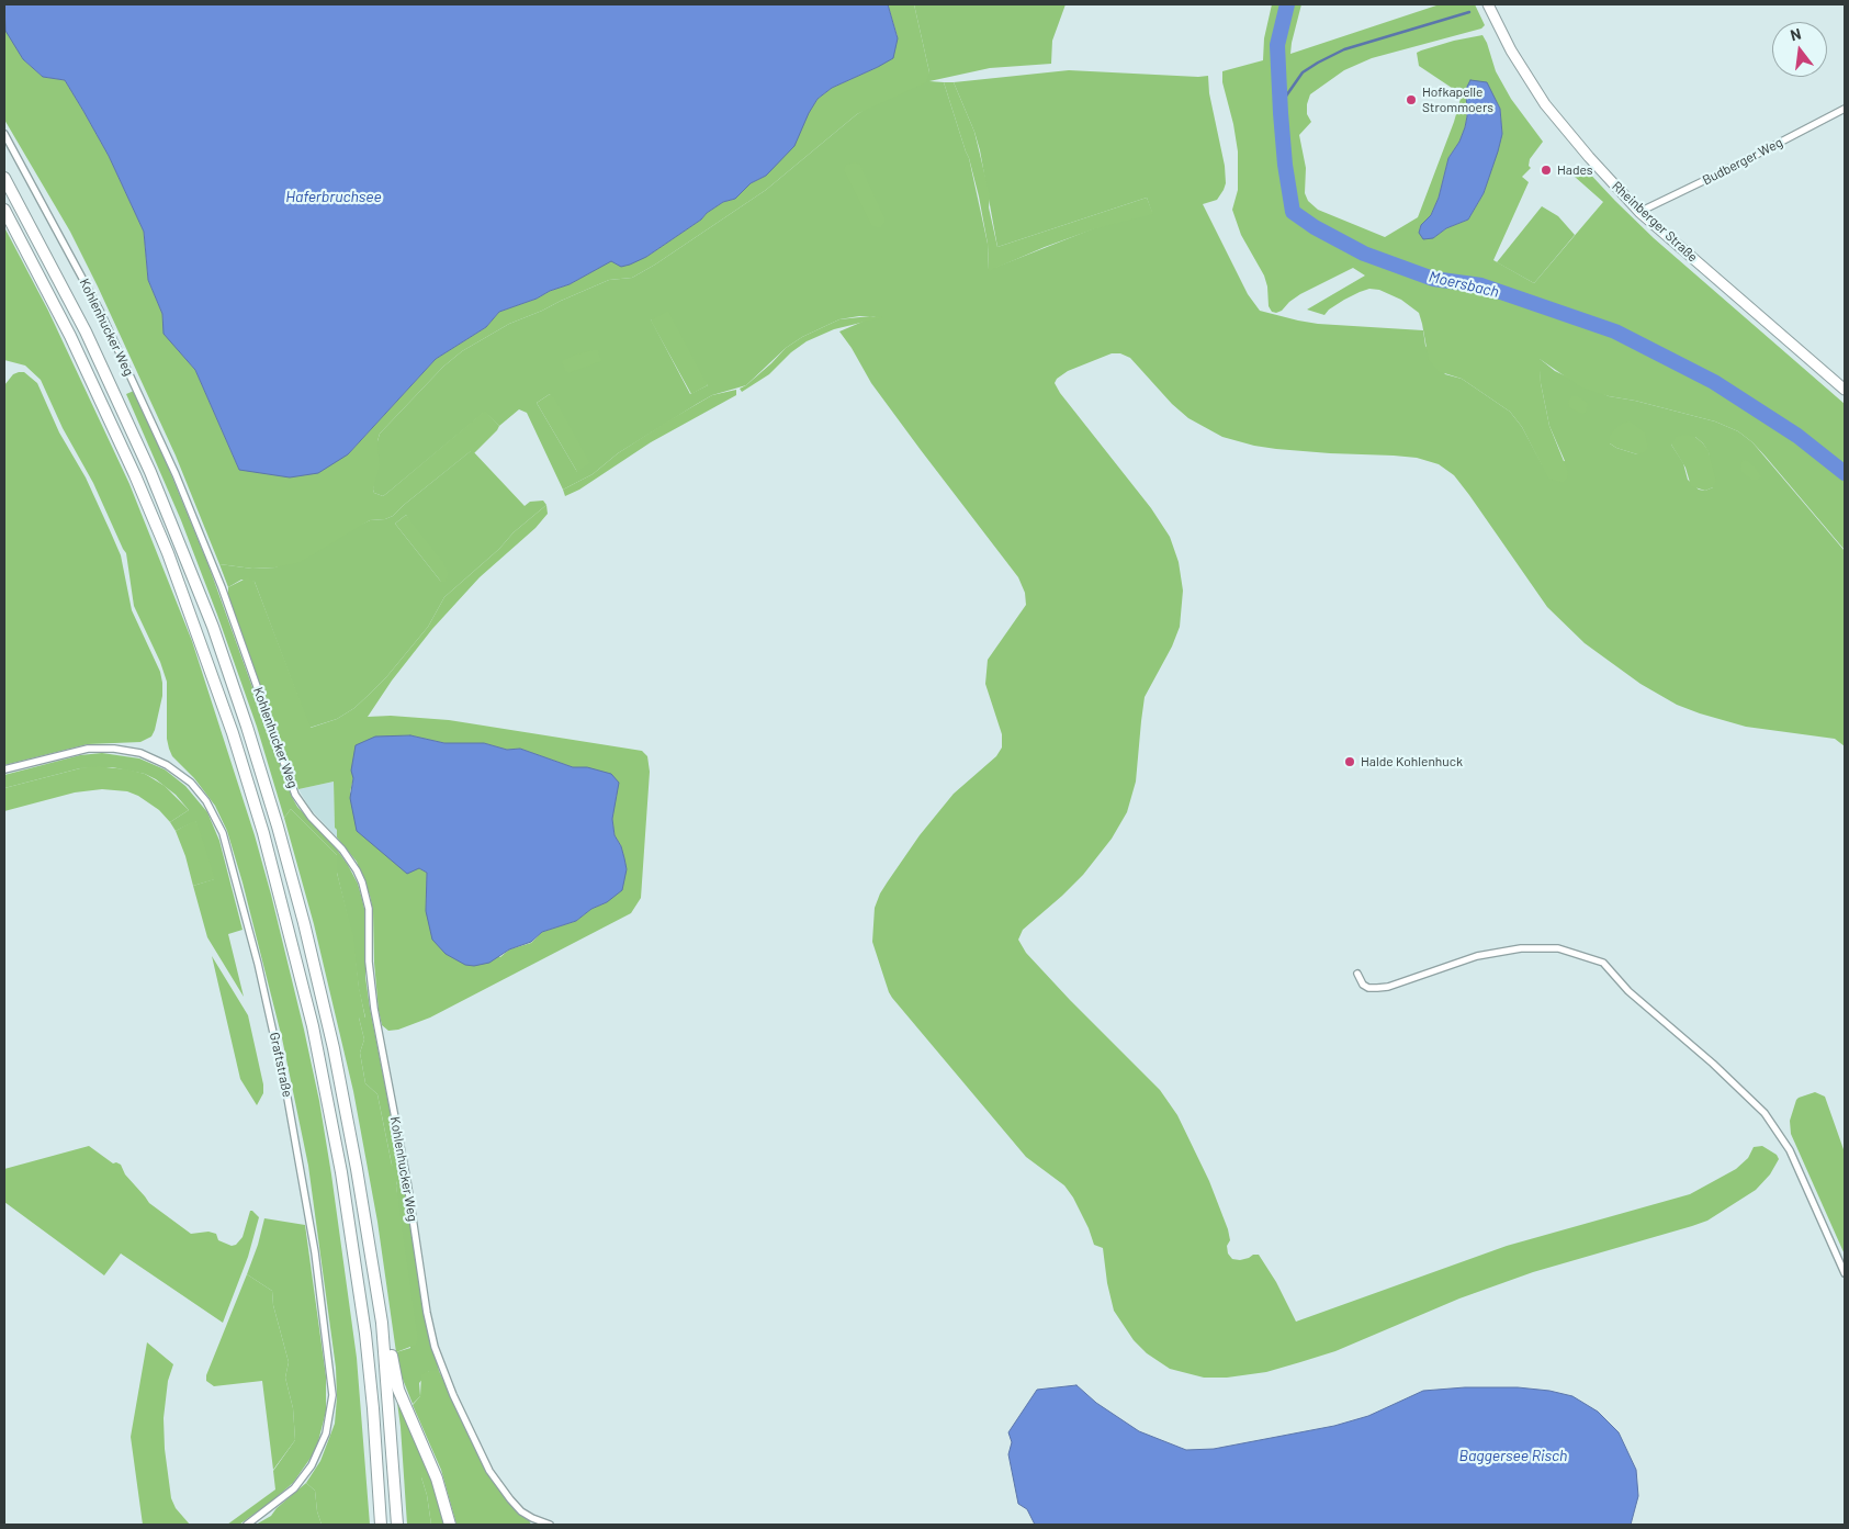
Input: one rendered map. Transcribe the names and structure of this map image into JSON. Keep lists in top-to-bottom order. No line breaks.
{"streets":{"main road":["Rheinberger Straße"],"street":["Budberger Weg","Kohlenhucker Weg","Graftstraße"]},"crossings":[["Budberger Weg","Rheinberger Straße"]],"water":["Haferbruchsee","Moersbach","Baggersee Risch"],"places":["Hofkapelle Strommoers","Hades","Halde Kohlenhuck"],"north":"top"}
